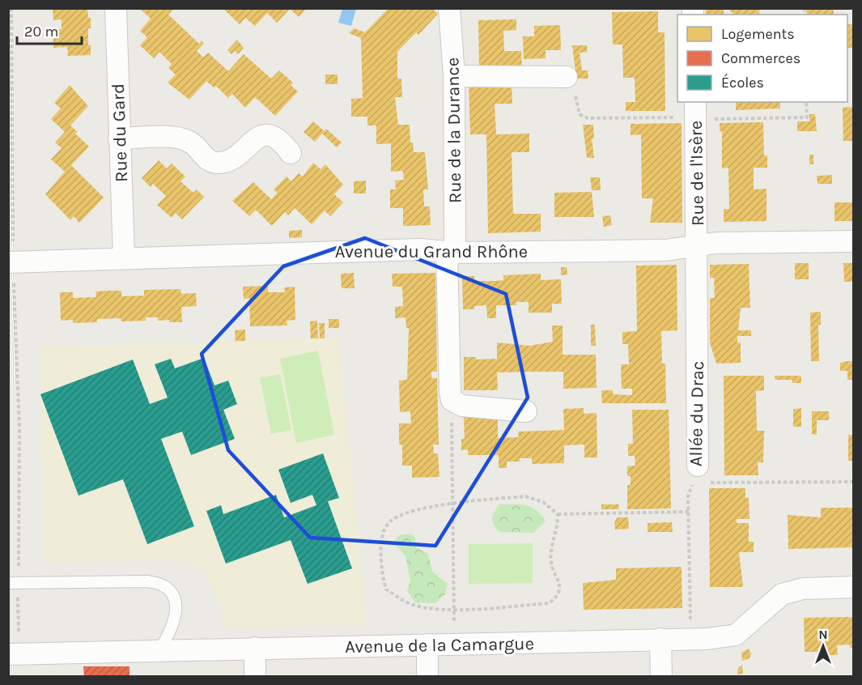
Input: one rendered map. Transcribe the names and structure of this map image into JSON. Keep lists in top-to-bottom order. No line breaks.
{"streets":{"street":["Rue de la Durance","Rue du Gard","Rue de l'Isère","Avenue du Grand Rhône","Allée du Drac","Avenue de la Camargue"]},"crossings":[["Rue de la Durance","Avenue du Grand Rhône"],["Rue du Gard","Avenue du Grand Rhône"],["Rue de l'Isère","Avenue du Grand Rhône"],["Rue de l'Isère","Allée du Drac"],["Avenue du Grand Rhône","Allée du Drac"],["Allée du Drac","Avenue de la Camargue"]],"legend":["Logements","Commerces","Écoles"],"scale_bar":"20 m","north":"top"}
